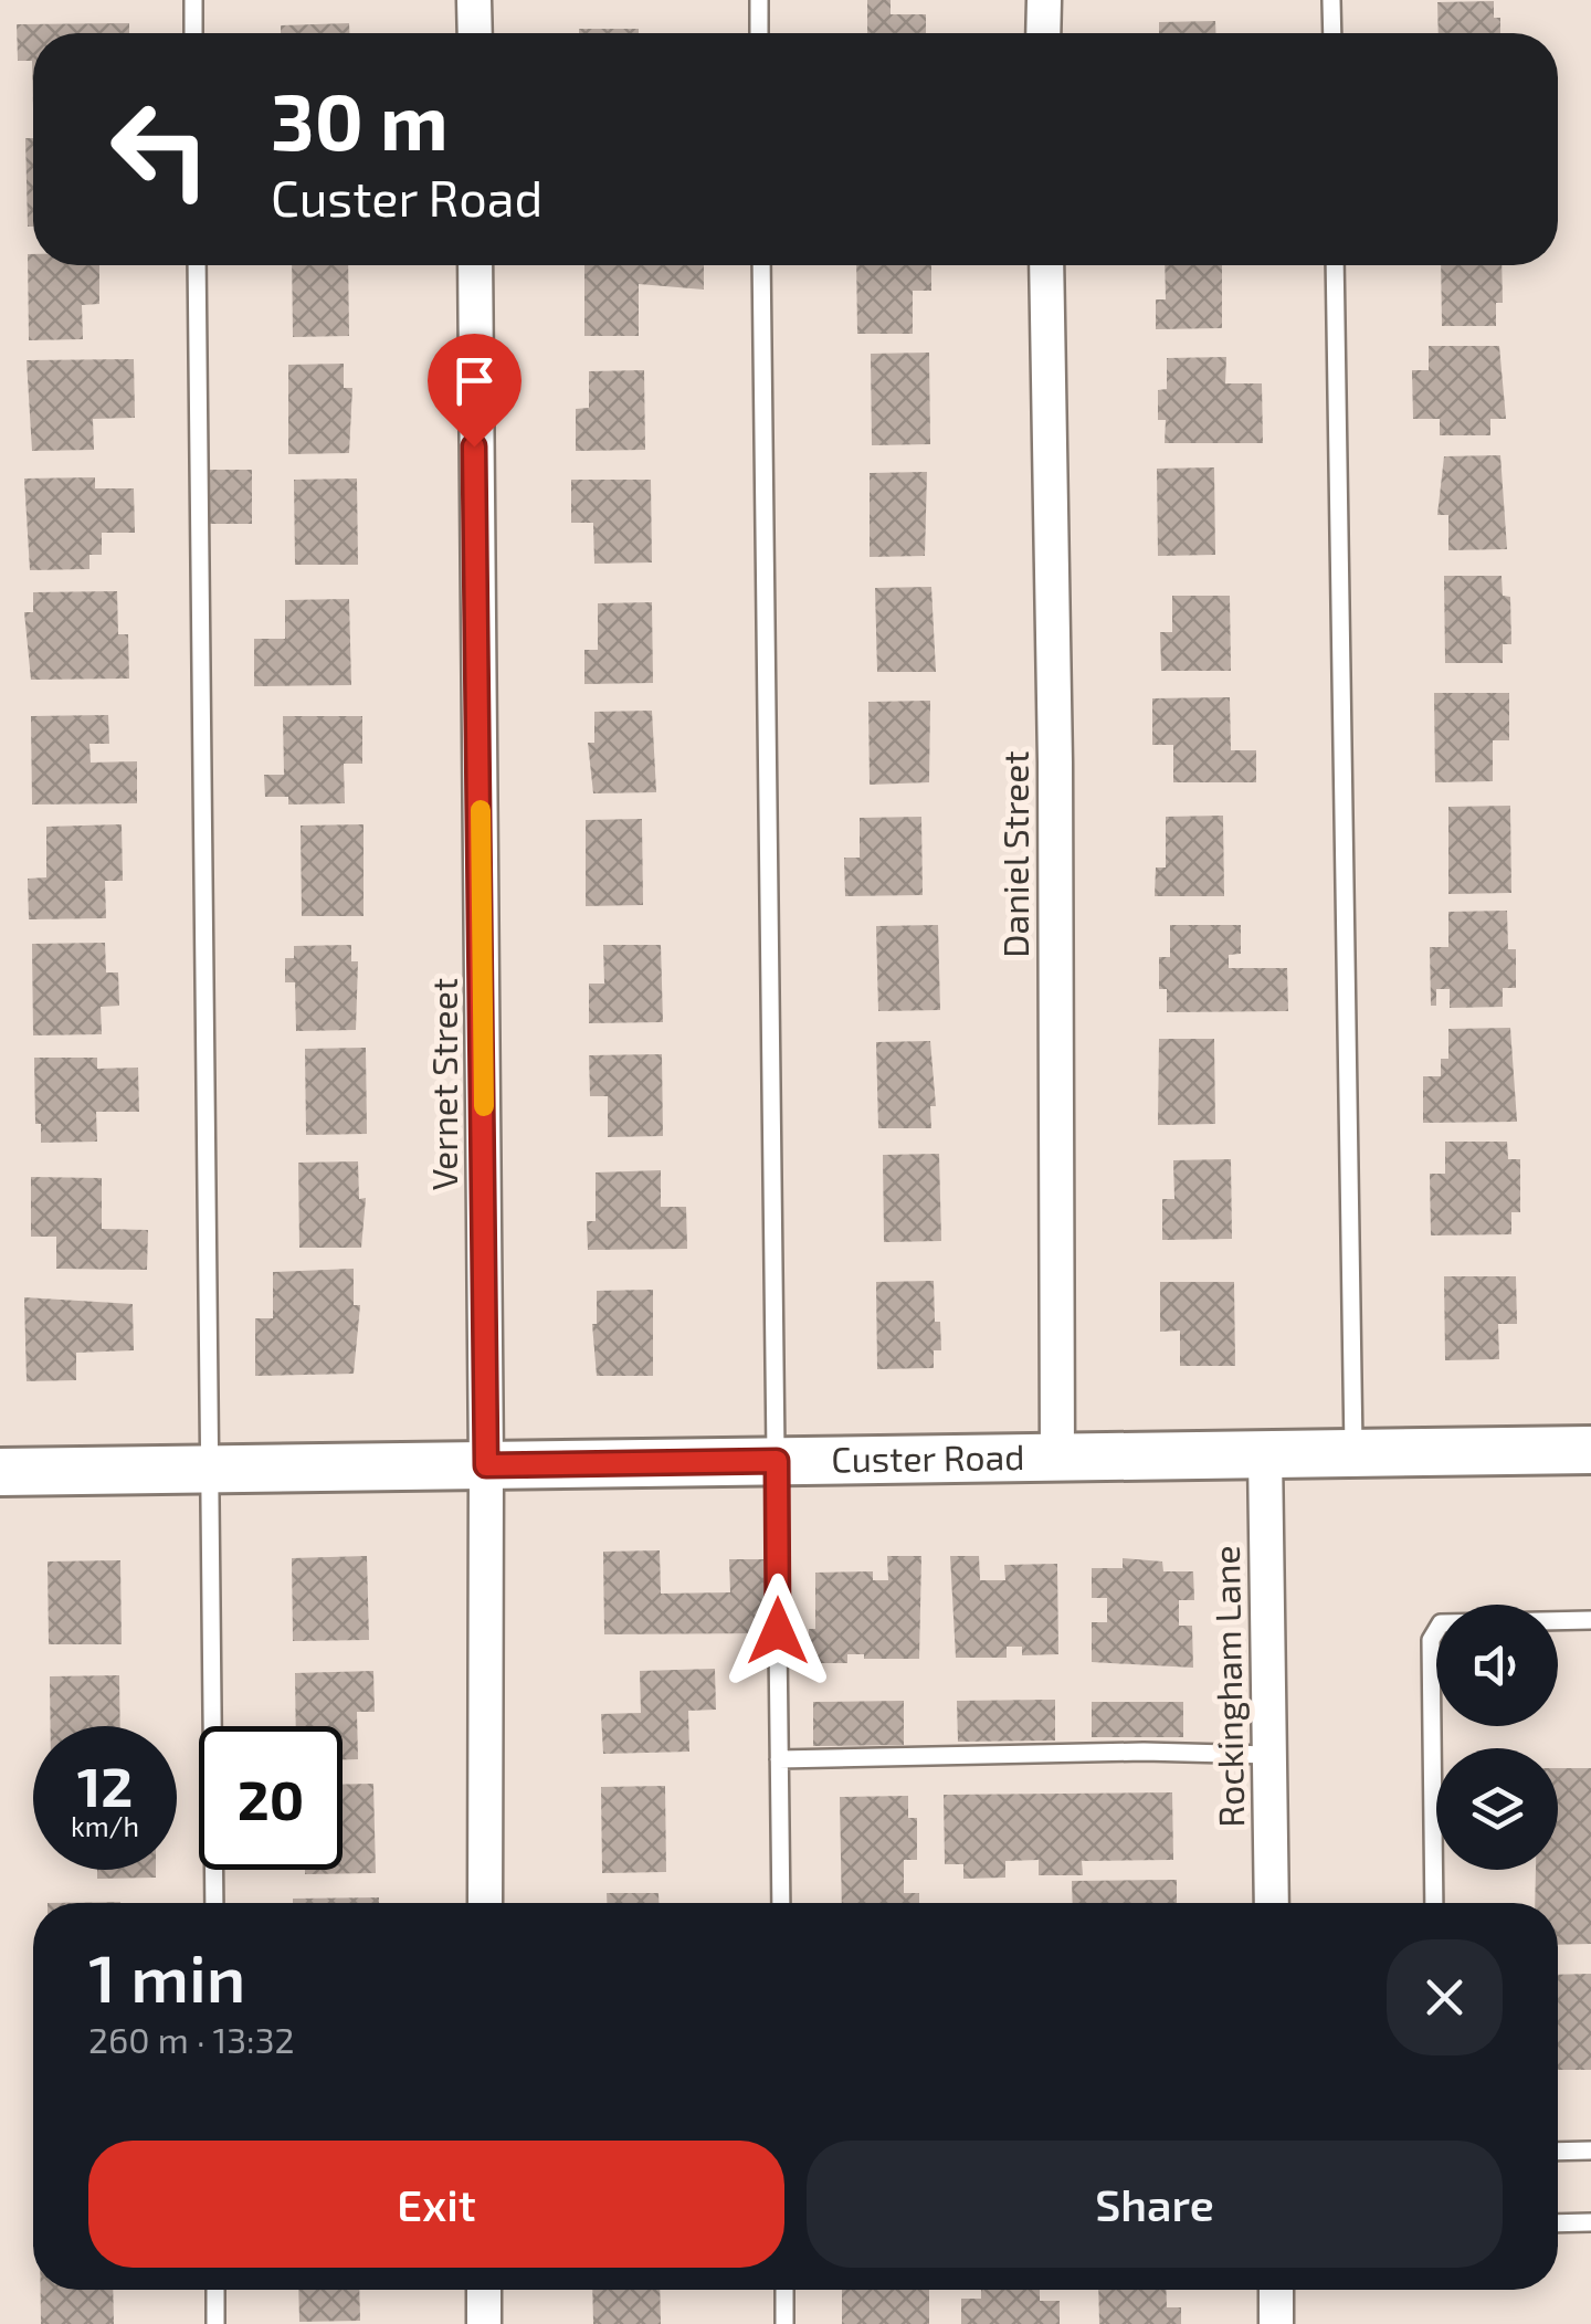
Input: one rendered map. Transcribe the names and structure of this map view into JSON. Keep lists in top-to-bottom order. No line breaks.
{"streets":{"street":["Daniel Street","Vernet Street","Custer Road","Rockingham Lane"]},"crossings":[["Daniel Street","Custer Road"],["Vernet Street","Custer Road"],["Custer Road","Rockingham Lane"]],"page":{"turn":["30 m","Custer Road"],"speed":"12 km/h","limit":"20","heading":["1 min","260 m · 13:32"],"buttons":["Exit","Share"]}}
